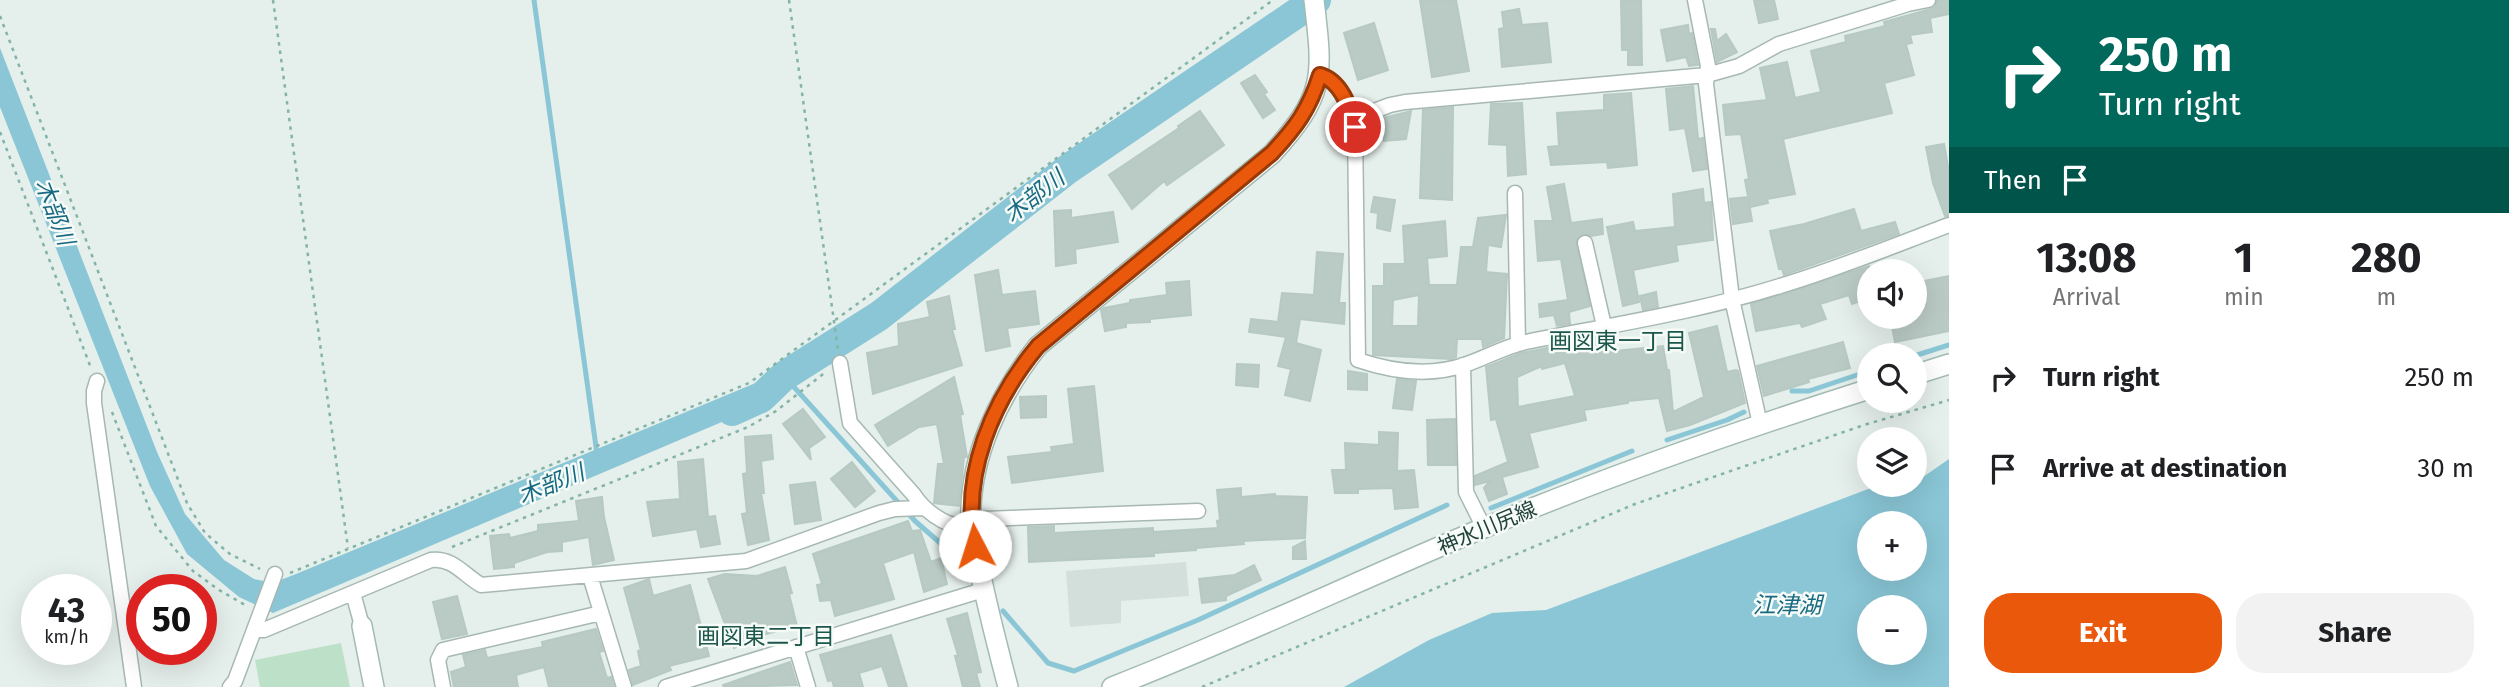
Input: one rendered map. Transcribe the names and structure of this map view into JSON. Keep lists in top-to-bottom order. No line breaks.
{"streets":{"main road":["神水川尻線"]},"districts":["画図東一丁目","画図東二丁目"],"water":["木部川","江津湖"],"page":{"turn":["250 m","Turn right"],"then":"Then","eta":["13:08","Arrival","1","min","280","m"],"map_buttons":["+","−"],"list":[{"name":"Turn right","value":"250 m"},{"name":"Arrive at destination","value":"30 m"}],"speed":"43 km/h","limit":"50","buttons":["Exit","Share"]}}
